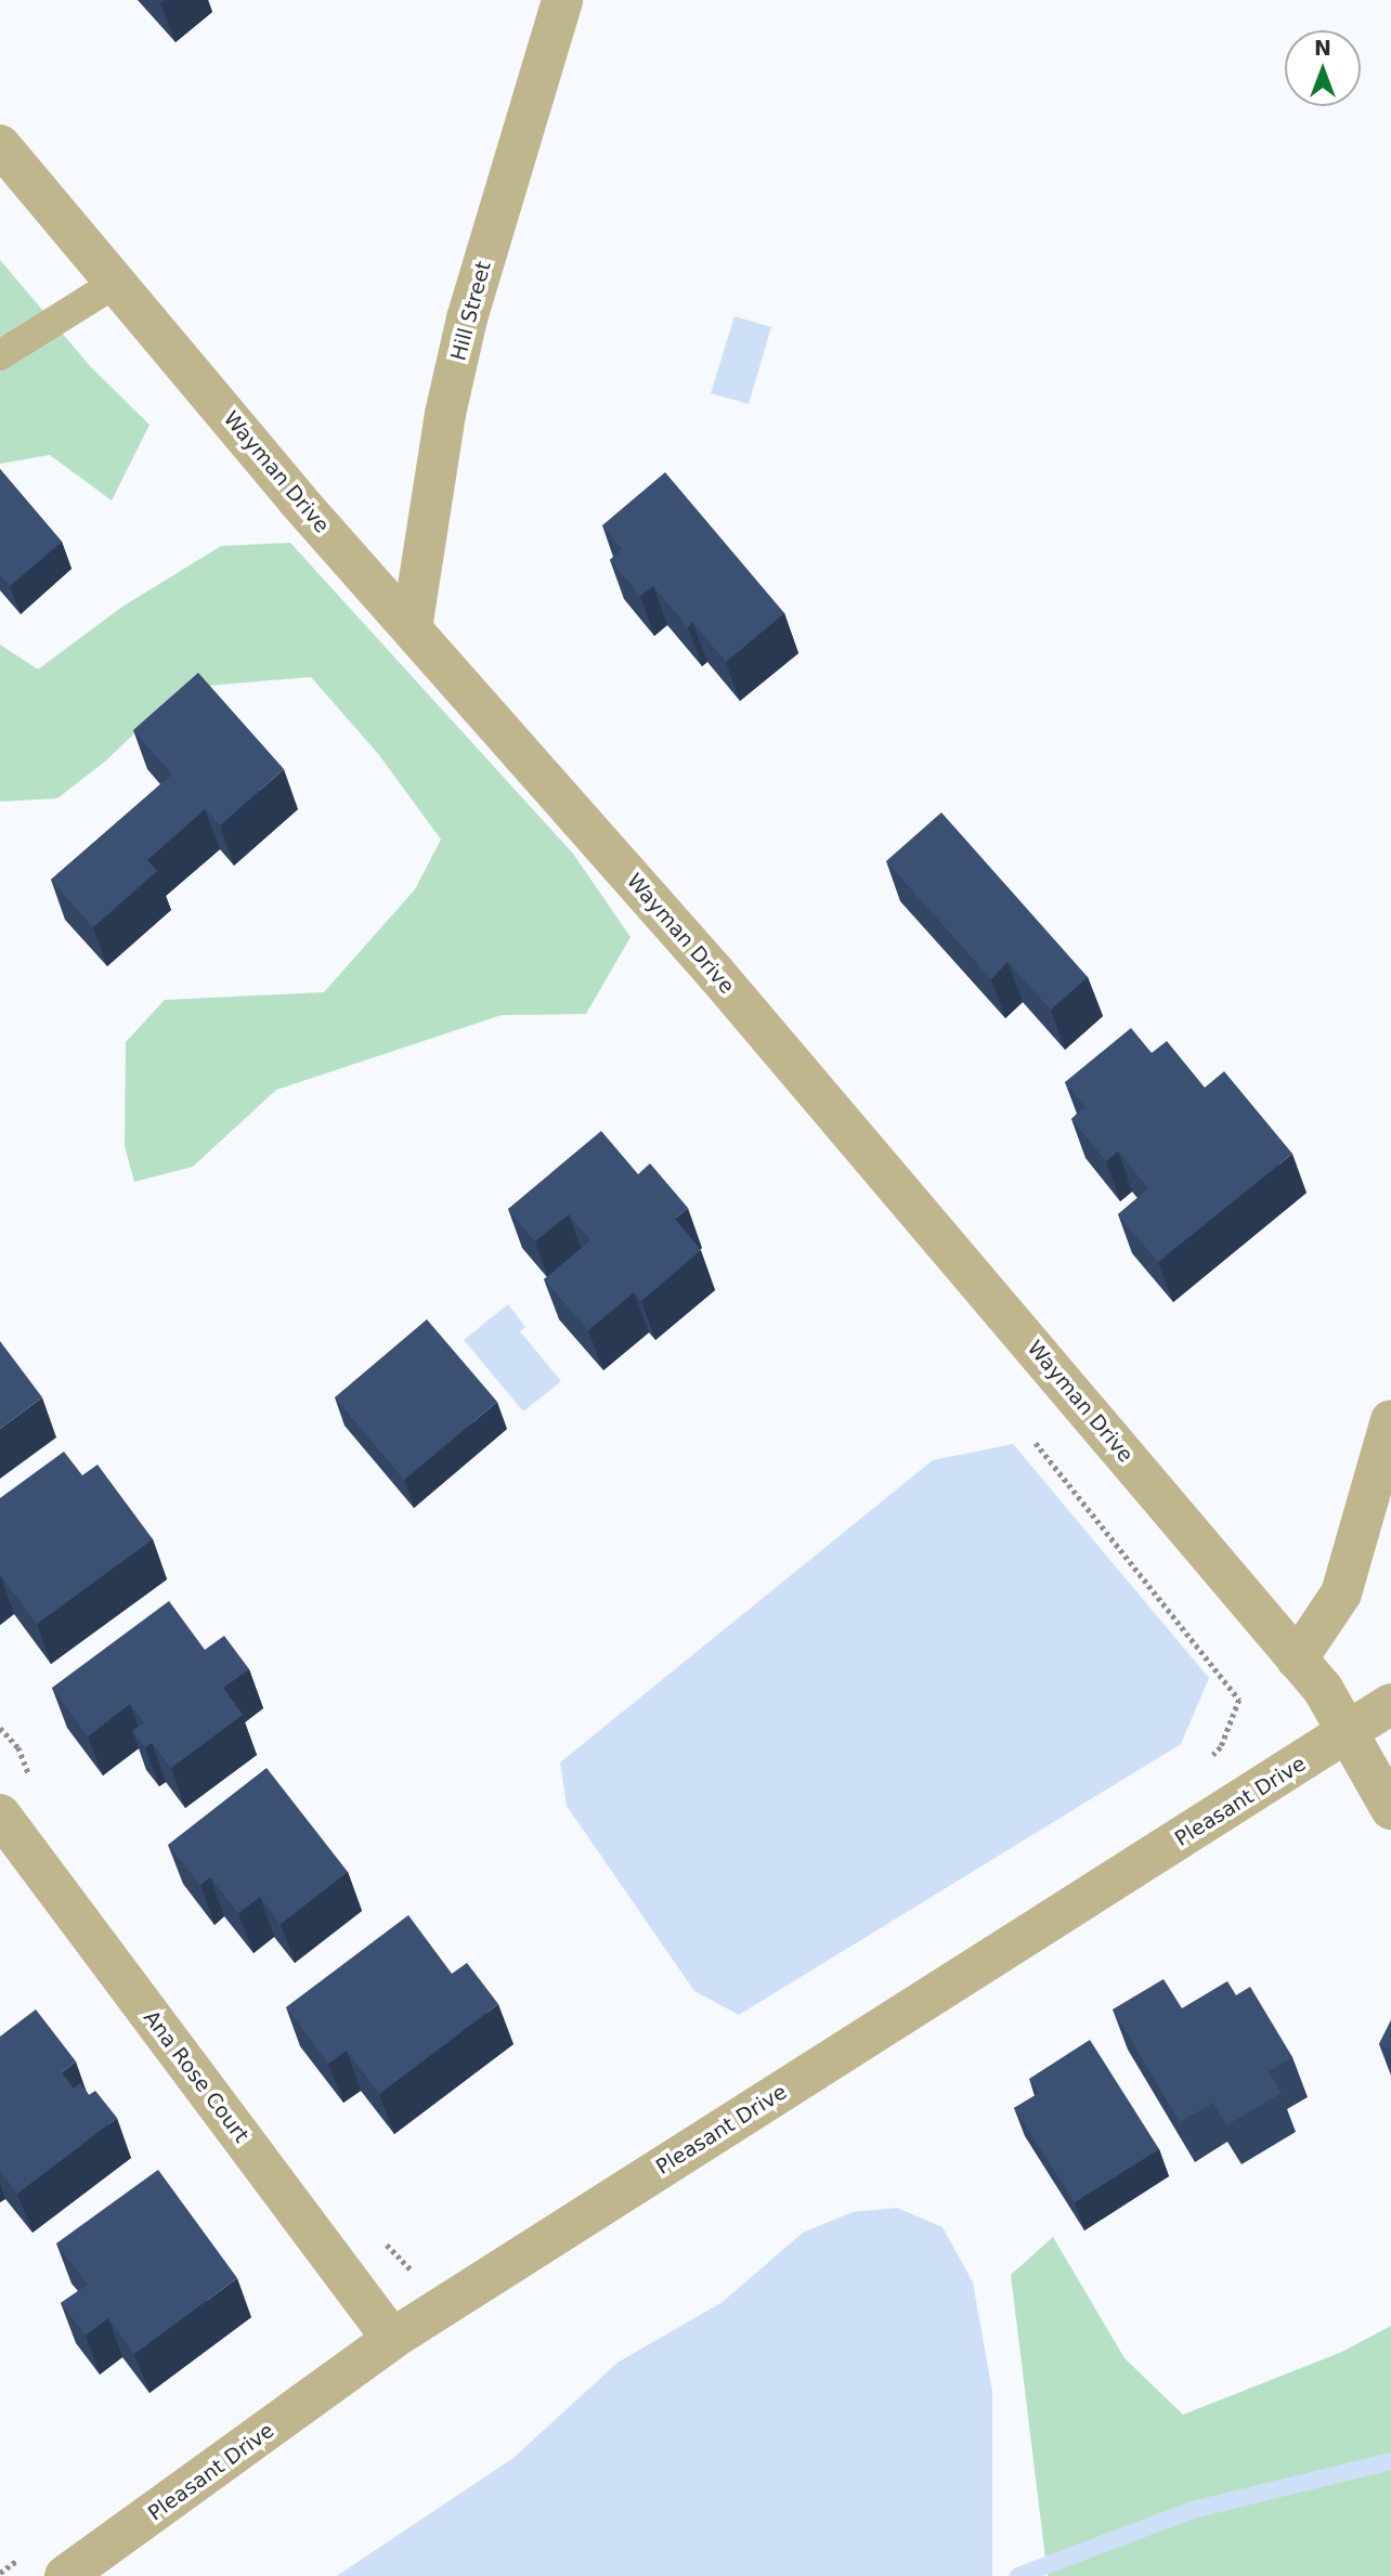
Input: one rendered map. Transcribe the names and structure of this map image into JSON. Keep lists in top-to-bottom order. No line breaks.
{"streets":{"street":["Hill Street","Wayman Drive","Pleasant Drive","Ana Rose Court"]},"crossings":[["Hill Street","Wayman Drive"],["Wayman Drive","Pleasant Drive"],["Pleasant Drive","Ana Rose Court"]],"north":"top"}
